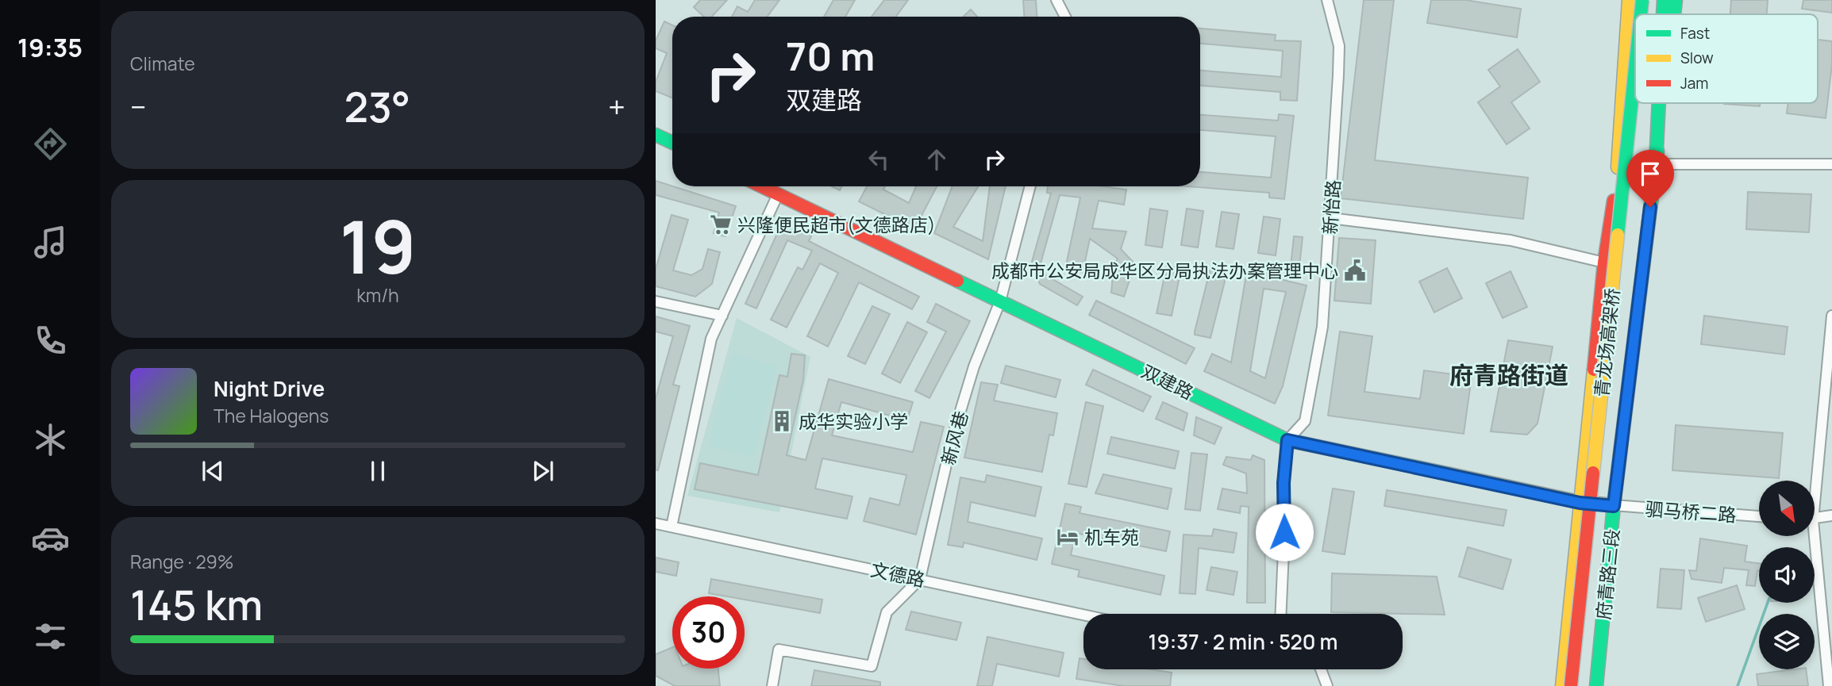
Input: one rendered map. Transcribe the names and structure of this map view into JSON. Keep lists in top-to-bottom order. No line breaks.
{"streets":{"main road":["青龙场高架桥","双建路","府青路三段"],"street":["新怡路","新风巷","驷马桥二路","文德路"]},"crossings":[["新怡路","双建路"],["双建路","新风巷"],["双建路","驷马桥二路"],["双建路","府青路三段"],["新风巷","文德路"],["驷马桥二路","府青路三段"]],"districts":["府青路街道"],"places":{"supermarket":["兴隆便民超市(文德路店)"],"public building":["成都市公安局成华区分局执法办案管理中心"],"building":["成华实验小学"],"hotel":["机车苑"]},"legend":["Fast","Slow","Jam"],"north":"bottom right","page":{"tabs":"19:35","tile":["Climate",["19","km/h"],["Range · 29%","145 km"]],"turn":["70 m","双建路"],"heat":["−","23°","+"],"song":["Night Drive","The Halogens"],"limit":"30","trip":"19:37 · 2 min · 520 m"}}
